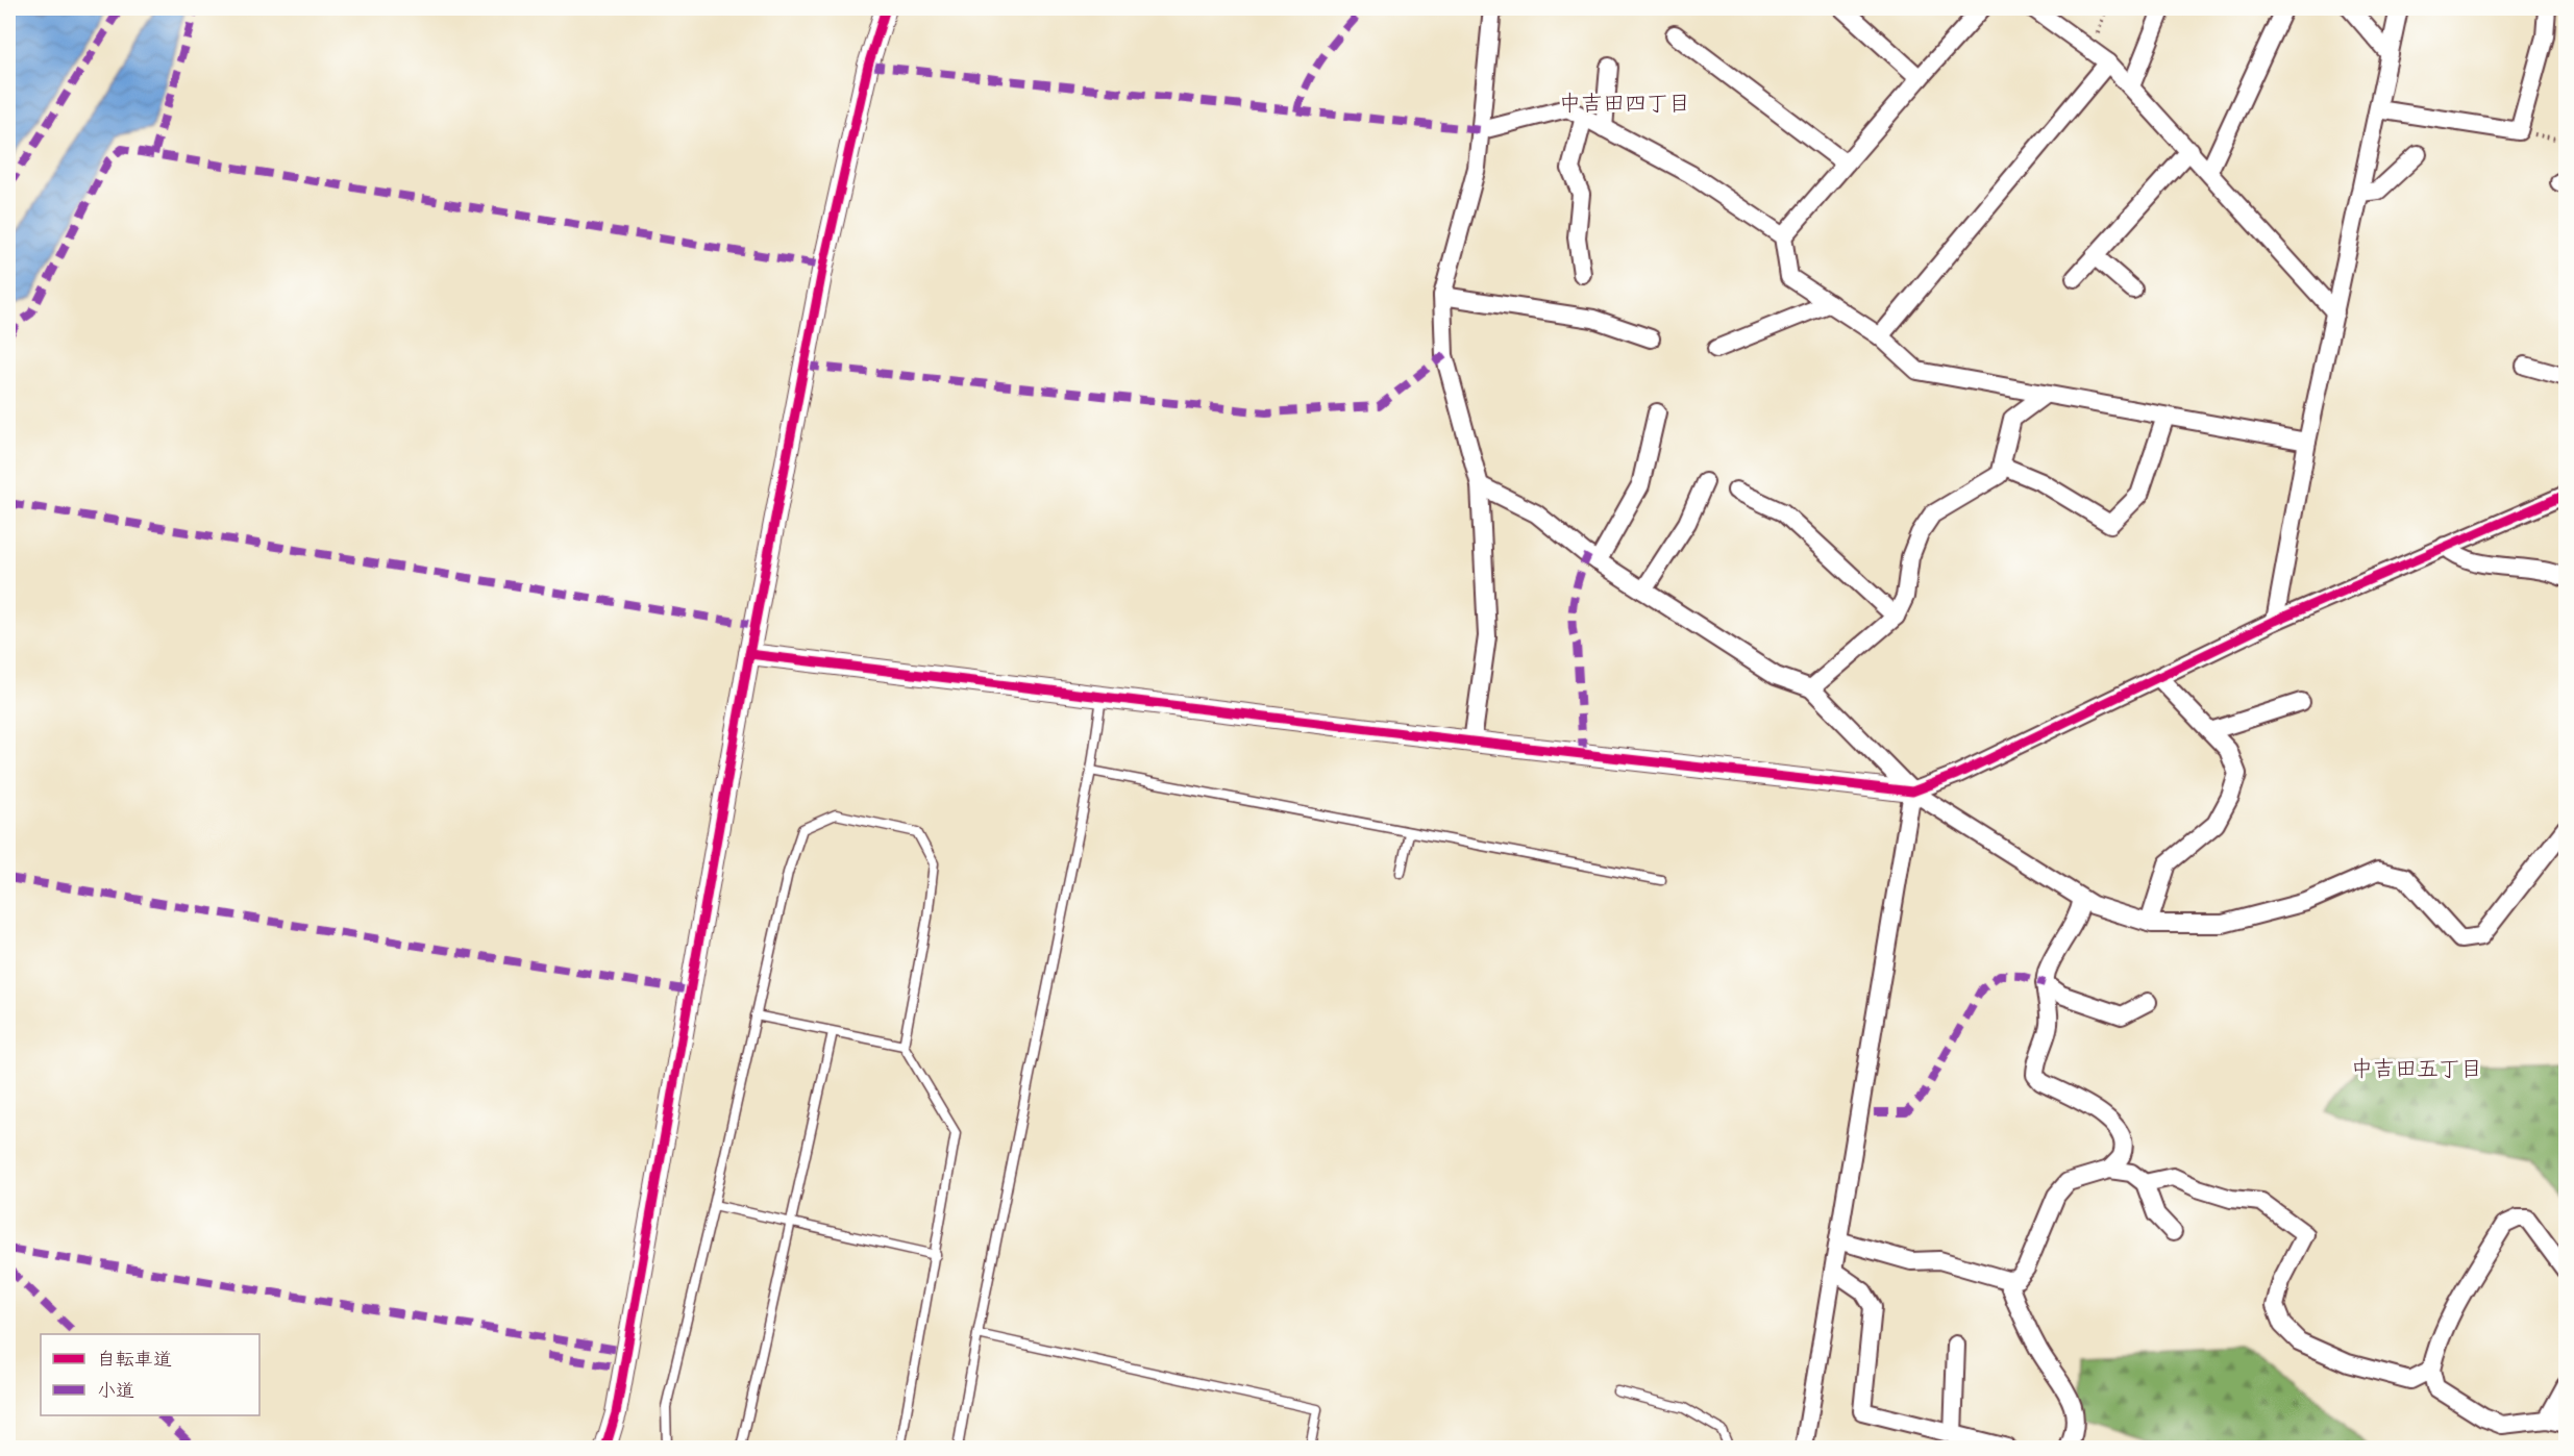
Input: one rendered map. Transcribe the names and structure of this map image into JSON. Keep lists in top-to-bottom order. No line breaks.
{"districts":["中吉田四丁目","中吉田五丁目"],"legend":["自転車道","小道"]}
